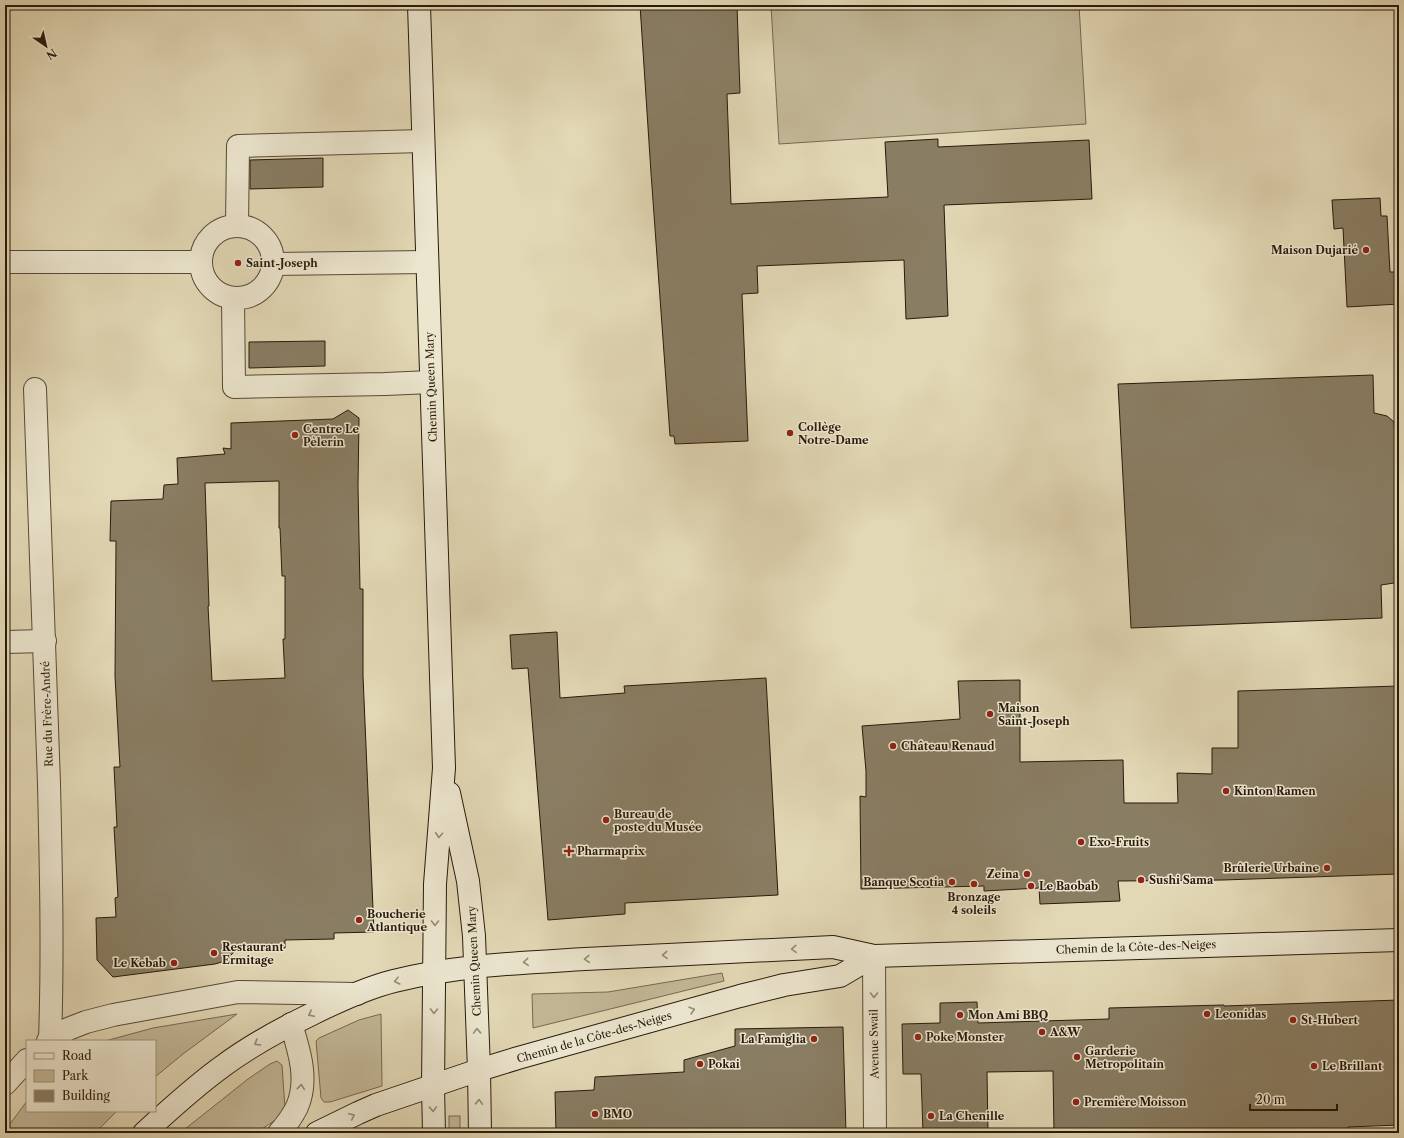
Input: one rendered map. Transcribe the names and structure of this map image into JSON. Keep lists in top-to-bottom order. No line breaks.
{"streets":{"street":["Chemin Queen Mary","Rue du Frère-André","Chemin de la Côte-des-Neiges","Avenue Swail"]},"crossings":[["Chemin Queen Mary","Chemin de la Côte-des-Neiges"],["Rue du Frère-André","Chemin de la Côte-des-Neiges"],["Chemin de la Côte-des-Neiges","Avenue Swail"]],"one_way":["Avenue Swail"],"places":{"other":["Maison Dujarié","Saint-Joseph","Collège Notre-Dame","Centre Le Pèlerin","Maison Saint-Joseph","Château Renaud","Kinton Ramen","Bureau de poste du Musée","Exo-Fruits","Brûlerie Urbaine","Zeina","Sushi Sama","Banque Scotia","Bronzage 4 soleils","Le Baobab","Boucherie Atlantique","Restaurant Ermitage","Le Kebab","Leonidas","Mon Ami BBQ","St-Hubert","A&W","Poke Monster","La Famiglia","Garderie Metropolitain","Pokai","Le Brillant","Première Moisson","BMO","La Chenille"],"health":["Pharmaprix"]},"legend":["Road","Park","Building"],"scale_bar":"20 m","north":"bottom right"}
